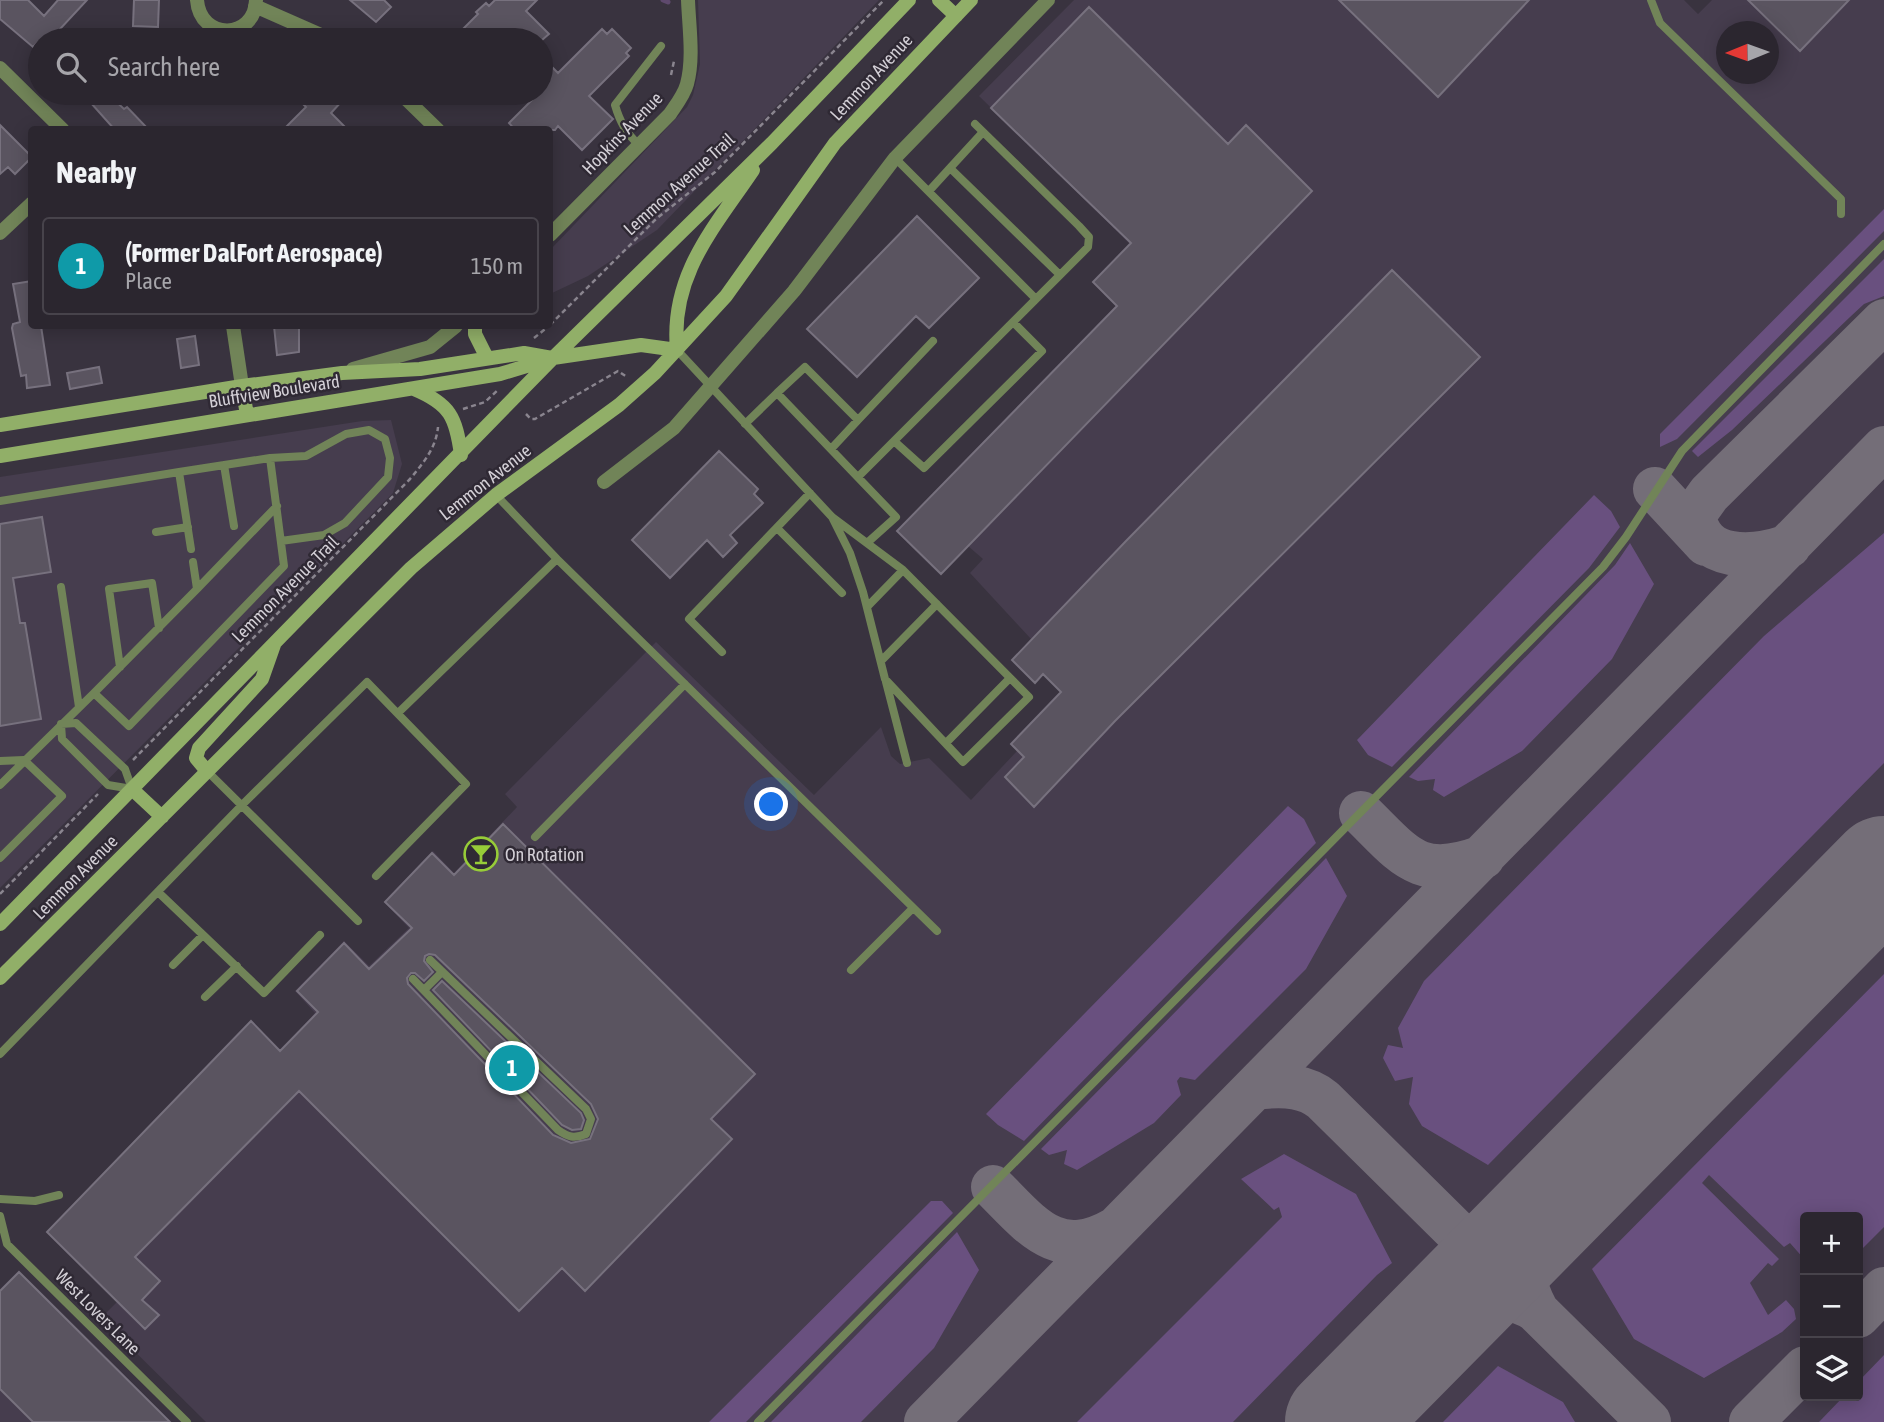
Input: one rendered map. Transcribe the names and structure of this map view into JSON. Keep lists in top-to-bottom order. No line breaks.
{"streets":{"main road":["Lemmon Avenue","Bluffview Boulevard"],"street":["Hopkins Avenue"],"lane":["West Lovers Lane"],"path":["Lemmon Avenue Trail"]},"crossings":[["Lemmon Avenue","Bluffview Boulevard"]],"places":{"bar":["On Rotation"]},"north":"left","page":{"search":"Search here","heading":"Nearby","list":[{"mark":"1","name":"(Former DalFort Aerospace)","note":"Place","value":"150 m"}],"pins":"1","map_buttons":["+","−"]}}
